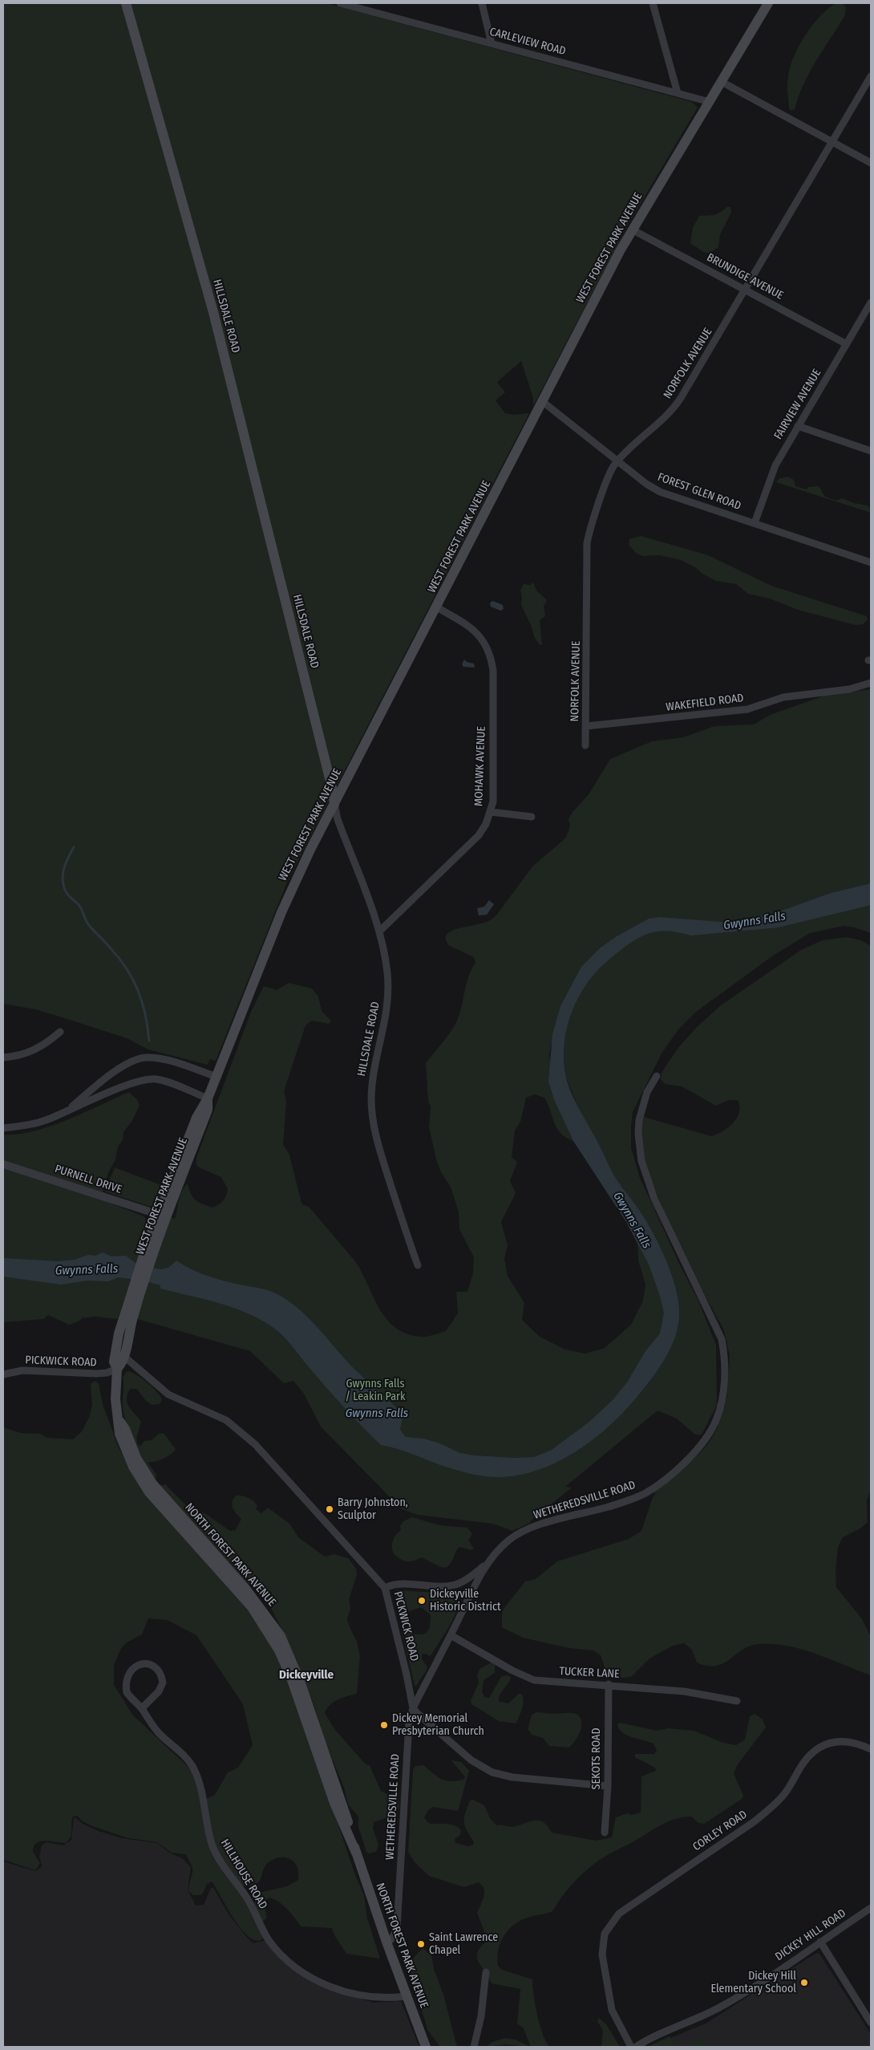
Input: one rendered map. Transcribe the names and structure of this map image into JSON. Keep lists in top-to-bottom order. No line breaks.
{"streets":{"main road":["WEST FOREST PARK AVENUE","HILLSDALE ROAD","NORTH FOREST PARK AVENUE"],"street":["CARLEVIEW ROAD","BRUNDIGE AVENUE","NORFOLK AVENUE","FAIRVIEW AVENUE","FOREST GLEN ROAD","WAKEFIELD ROAD","MOHAWK AVENUE","PURNELL DRIVE","PICKWICK ROAD","WETHEREDSVILLE ROAD","TUCKER LANE","SEKOTS ROAD","CORLEY ROAD","HILLHOUSE ROAD","DICKEY HILL ROAD"]},"crossings":[["CARLEVIEW ROAD","WEST FOREST PARK AVENUE"],["WEST FOREST PARK AVENUE","BRUNDIGE AVENUE"],["WEST FOREST PARK AVENUE","HILLSDALE ROAD"],["WEST FOREST PARK AVENUE","FOREST GLEN ROAD"],["WEST FOREST PARK AVENUE","MOHAWK AVENUE"],["WEST FOREST PARK AVENUE","PURNELL DRIVE"],["WEST FOREST PARK AVENUE","NORTH FOREST PARK AVENUE"],["BRUNDIGE AVENUE","NORFOLK AVENUE"],["BRUNDIGE AVENUE","FAIRVIEW AVENUE"],["HILLSDALE ROAD","MOHAWK AVENUE"],["NORFOLK AVENUE","FOREST GLEN ROAD"],["NORFOLK AVENUE","WAKEFIELD ROAD"],["FAIRVIEW AVENUE","FOREST GLEN ROAD"],["PICKWICK ROAD","WETHEREDSVILLE ROAD"],["PICKWICK ROAD","NORTH FOREST PARK AVENUE"],["WETHEREDSVILLE ROAD","NORTH FOREST PARK AVENUE"],["WETHEREDSVILLE ROAD","TUCKER LANE"],["NORTH FOREST PARK AVENUE","HILLHOUSE ROAD"],["TUCKER LANE","SEKOTS ROAD"]],"districts":["Dickeyville"],"water":["Gwynns Falls"],"parks":["Gwynns Falls / Leakin Park"],"places":["Barry Johnston, Sculptor","Dickeyville Historic District","Dickey Memorial Presbyterian Church","Saint Lawrence Chapel","Dickey Hill Elementary School"]}
